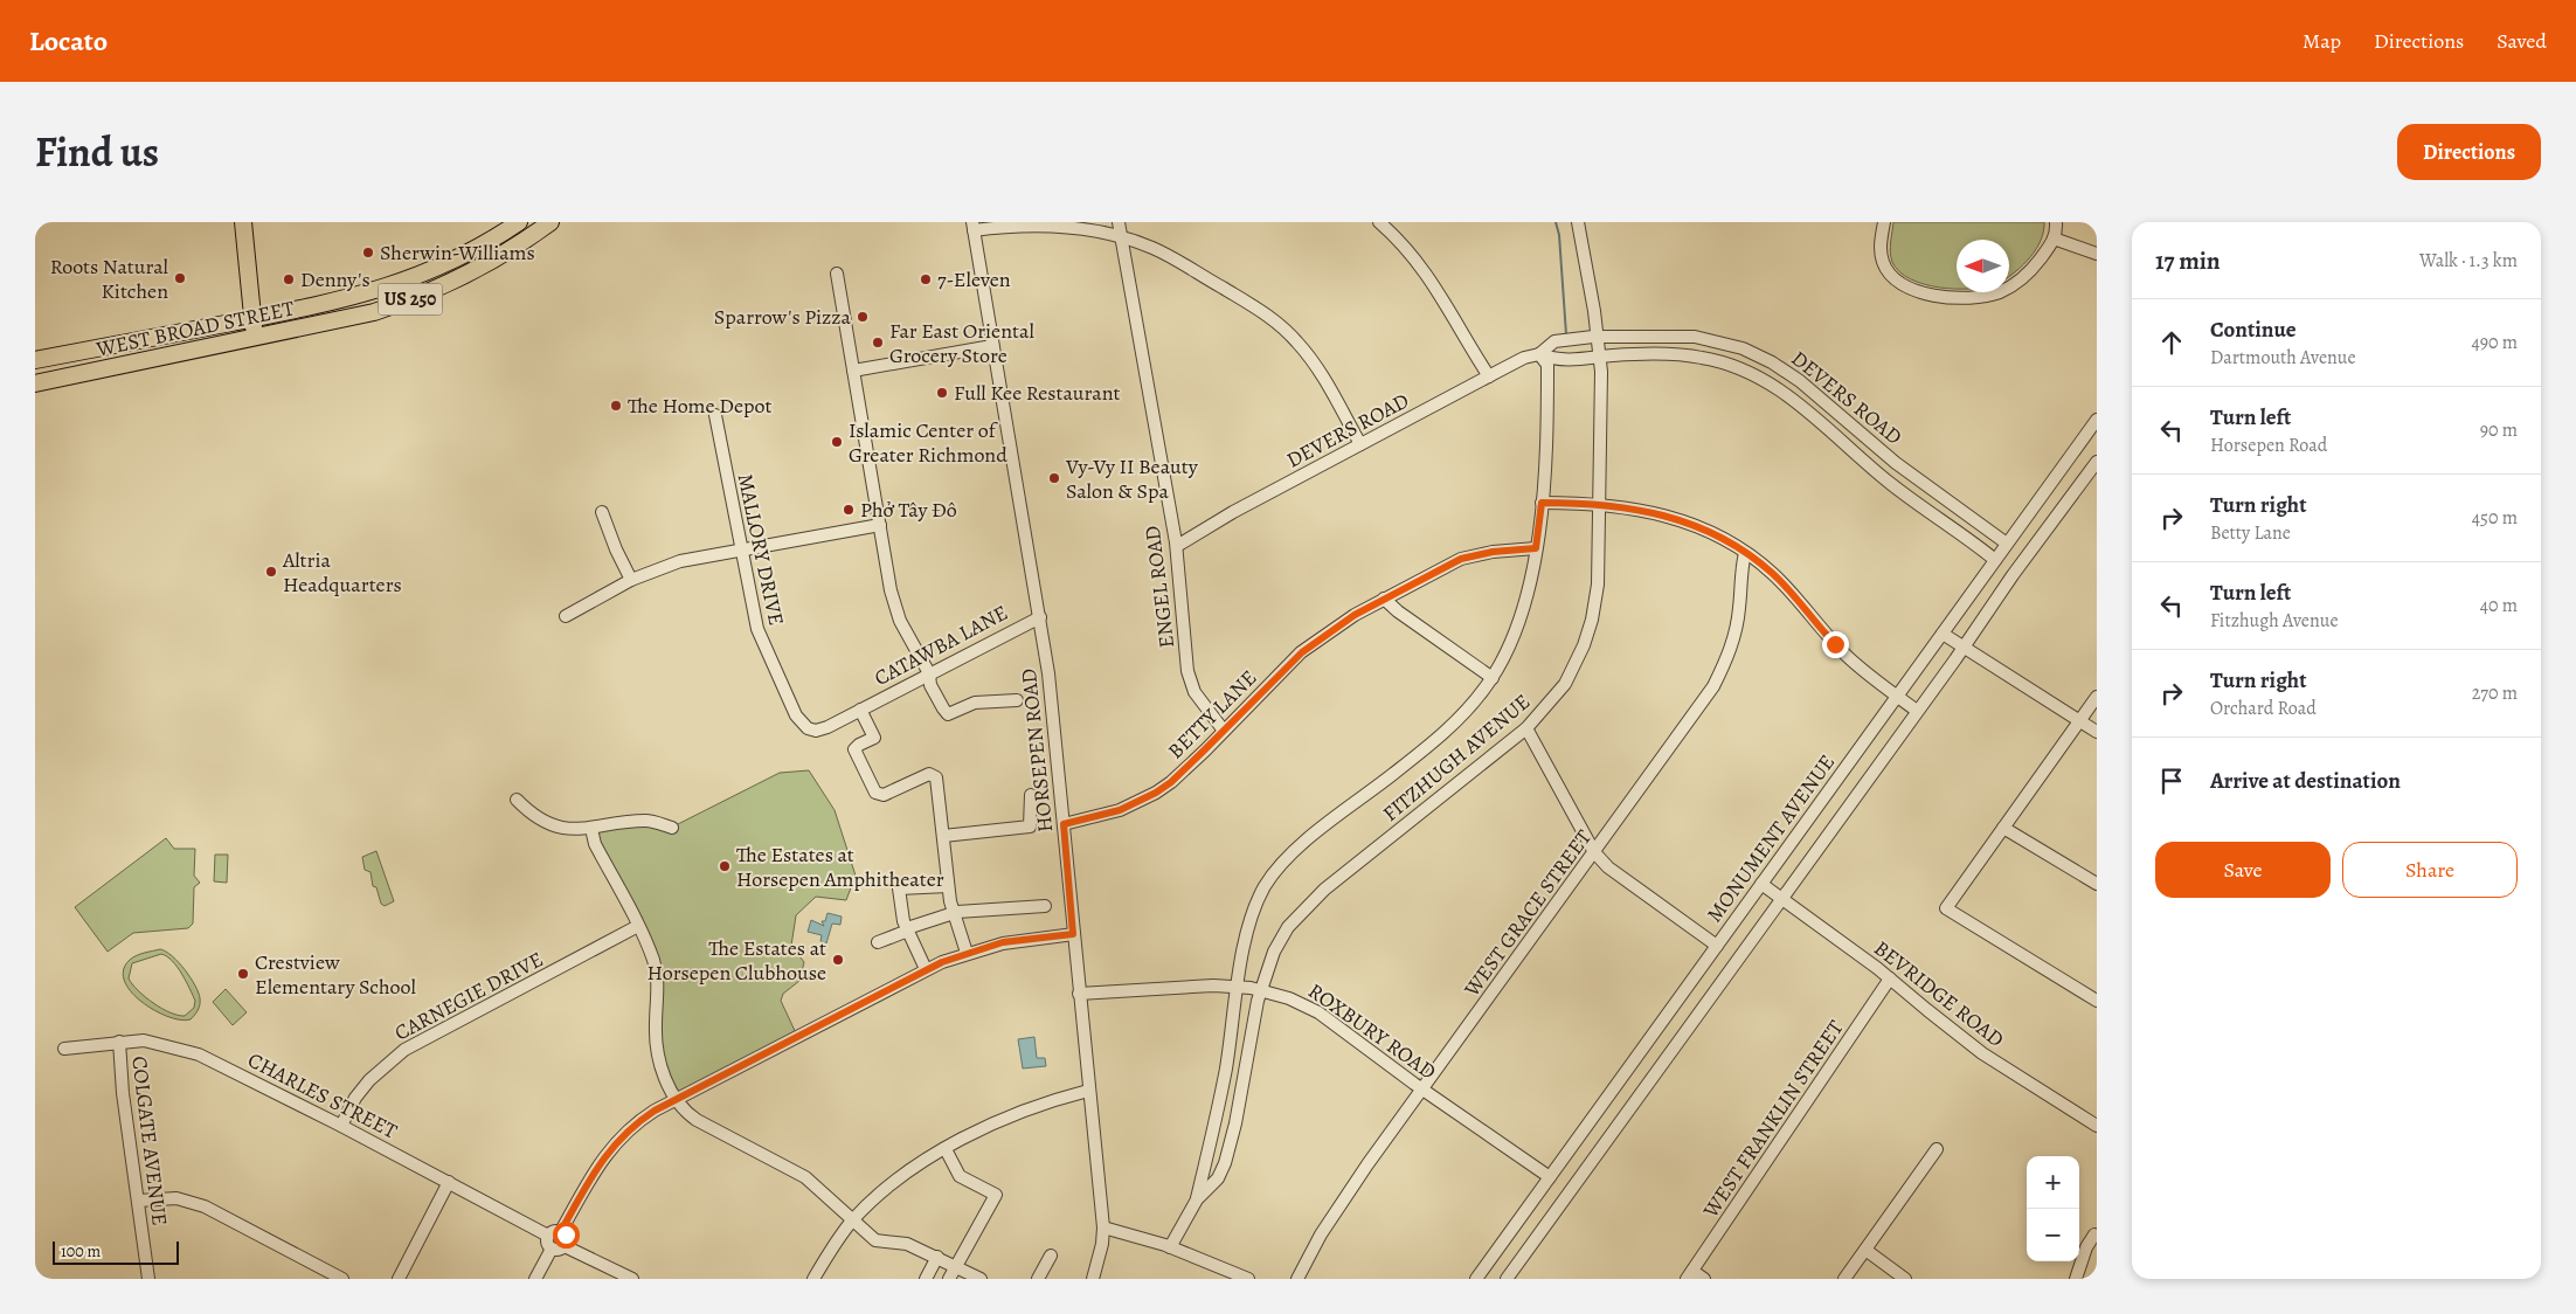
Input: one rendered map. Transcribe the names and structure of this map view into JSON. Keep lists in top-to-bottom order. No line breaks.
{"streets":{"main road":["US 250","WEST BROAD STREET"],"street":["DEVERS ROAD","MALLORY DRIVE","ENGEL ROAD","CATAWBA LANE","BETTY LANE","HORSEPEN ROAD","FITZHUGH AVENUE","MONUMENT AVENUE","WEST GRACE STREET","BEVRIDGE ROAD","CARNEGIE DRIVE","ROXBURY ROAD","CHARLES STREET","WEST FRANKLIN STREET","COLGATE AVENUE"]},"crossings":[["DEVERS ROAD","ENGEL ROAD"],["DEVERS ROAD","FITZHUGH AVENUE"],["DEVERS ROAD","MONUMENT AVENUE"],["MALLORY DRIVE","CATAWBA LANE"],["ENGEL ROAD","BETTY LANE"],["CATAWBA LANE","HORSEPEN ROAD"],["BETTY LANE","HORSEPEN ROAD"],["BETTY LANE","FITZHUGH AVENUE"],["HORSEPEN ROAD","ROXBURY ROAD"],["FITZHUGH AVENUE","ROXBURY ROAD"],["MONUMENT AVENUE","BEVRIDGE ROAD"],["MONUMENT AVENUE","ROXBURY ROAD"],["WEST GRACE STREET","ROXBURY ROAD"],["BEVRIDGE ROAD","WEST FRANKLIN STREET"],["CARNEGIE DRIVE","CHARLES STREET"],["CHARLES STREET","COLGATE AVENUE"]],"places":["Sherwin-Williams","Roots Natural Kitchen","Denny's","7-Eleven","Sparrow's Pizza","Far East Oriental Grocery Store","Full Kee Restaurant","The Home Depot","Islamic Center of Greater Richmond","Vy-Vy II Beauty Salon & Spa","Phở Tây Đô","Altria Headquarters","The Estates at Horsepen Amphitheater","The Estates at Horsepen Clubhouse","Crestview Elementary School"],"scale_bar":"100 m","north":"left","page":{"header":"Locato","nav":["Map","Directions","Saved"],"title":"Find us","buttons":["Directions",["Save","Share"]],"heading":["17 min","Walk · 1.3 km"],"list":[["Continue","Dartmouth Avenue","490 m"],["Turn left","Horsepen Road","90 m"],["Turn right","Betty Lane","450 m"],["Turn left","Fitzhugh Avenue","40 m"],["Turn right","Orchard Road","270 m"],"Arrive at destination"],"map_buttons":["+","−"],"scale":"100 m"}}
